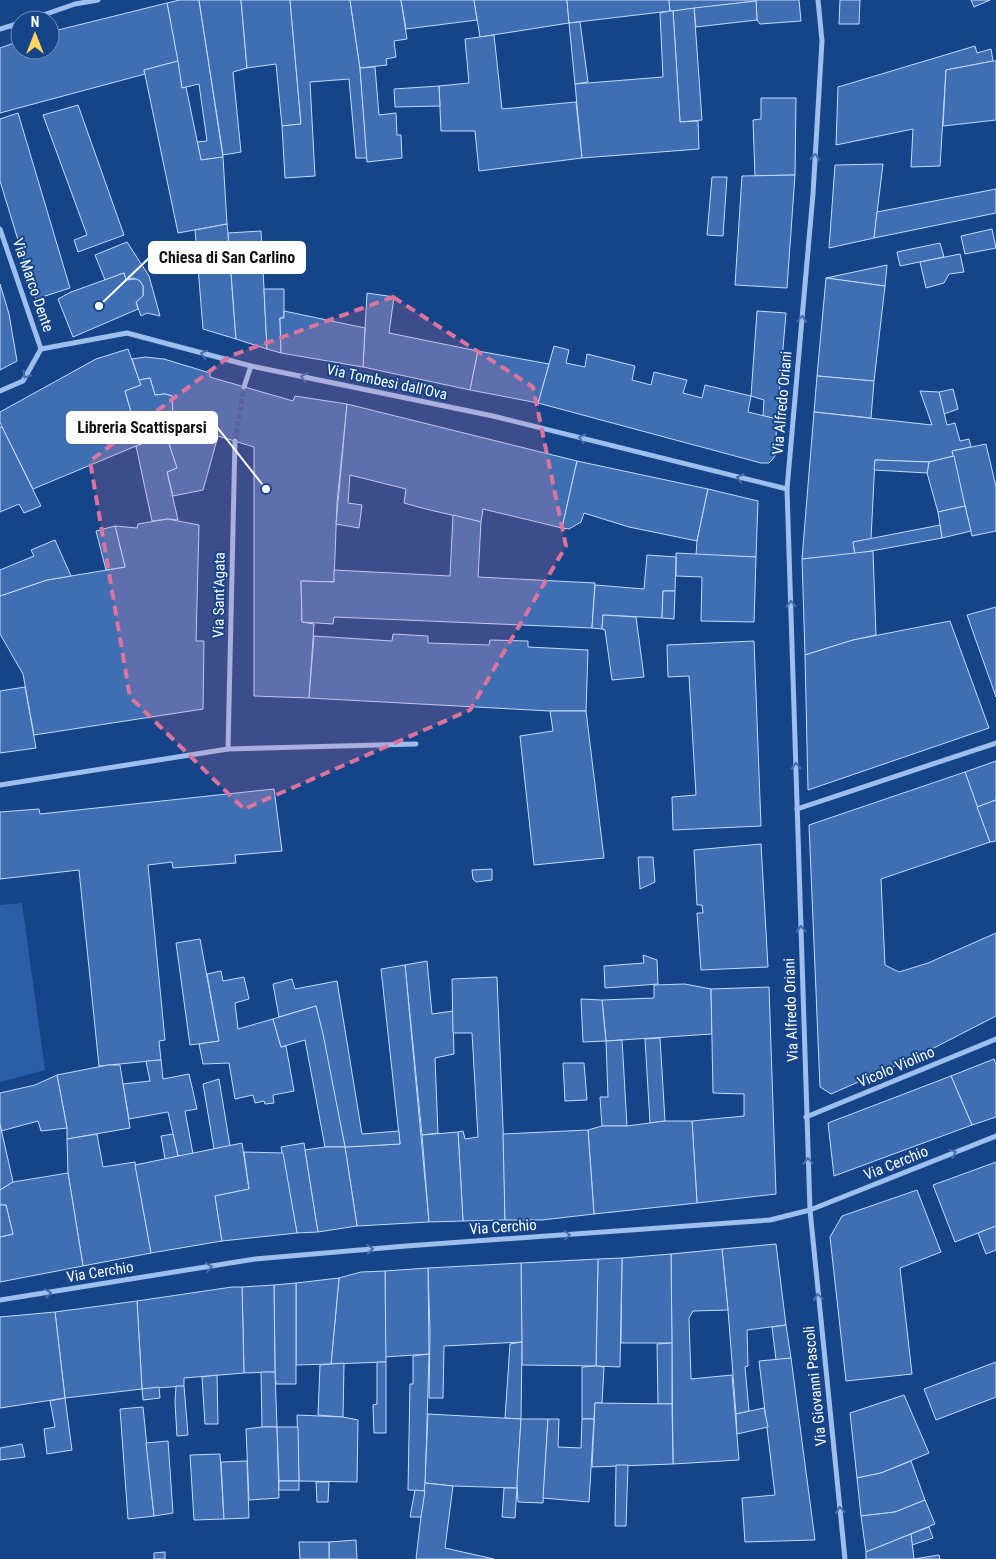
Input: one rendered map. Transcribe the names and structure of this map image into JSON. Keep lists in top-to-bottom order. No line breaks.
{"streets":{"street":["Via Marco Dente","Via Tombesi dall'Ova","Via Alfredo Oriani","Via Sant'Agata","Vicolo Violino","Via Cerchio","Via Giovanni Pascoli"]},"crossings":[["Via Marco Dente","Via Tombesi dall'Ova"],["Via Tombesi dall'Ova","Via Alfredo Oriani"],["Via Alfredo Oriani","Vicolo Violino"],["Via Alfredo Oriani","Via Cerchio"],["Via Alfredo Oriani","Via Giovanni Pascoli"],["Via Cerchio","Via Giovanni Pascoli"]],"one_way":["Via Tombesi dall'Ova","Via Alfredo Oriani","Via Cerchio","Via Giovanni Pascoli"],"places":["Chiesa di San Carlino","Libreria Scattisparsi"],"north":"top"}
